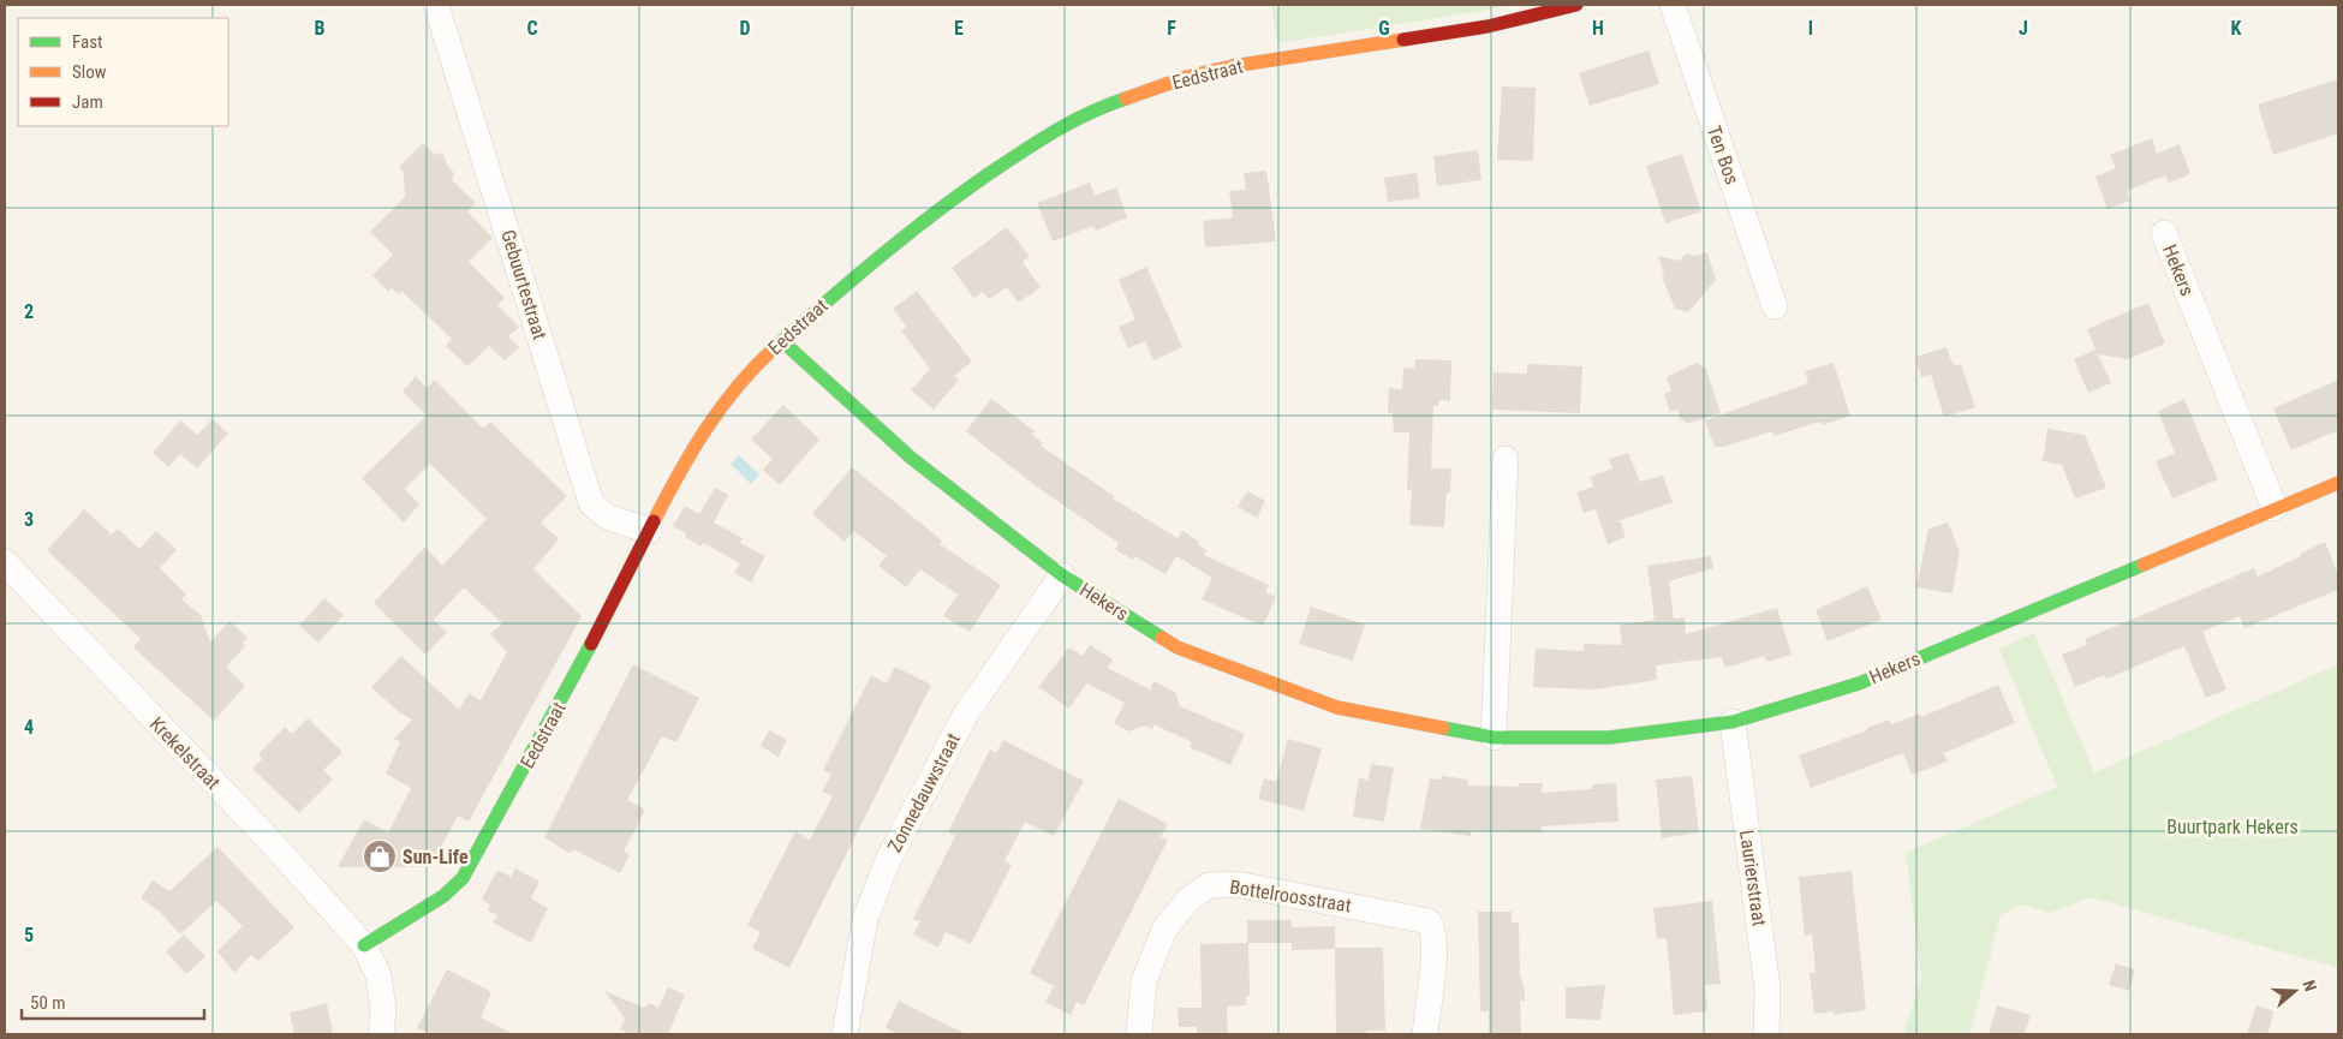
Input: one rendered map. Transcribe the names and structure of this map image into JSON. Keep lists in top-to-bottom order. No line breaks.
{"streets":{"street":["Eedstraat","Ten Bos","Hekers","Gebuurtestraat","Krekelstraat","Zonnedauwstraat","Laurierstraat","Bottelroosstraat"]},"crossings":[["Eedstraat","Hekers"],["Eedstraat","Gebuurtestraat"],["Eedstraat","Krekelstraat"],["Hekers","Zonnedauwstraat"],["Hekers","Laurierstraat"]],"parks":["Buurtpark Hekers"],"places":{"shop":["Sun-Life"]},"legend":["Fast","Slow","Jam"],"scale_bar":"50 m","north":"right","grid":{"columns":["B","C","D","E","F","G","H","I","J","K"],"rows":["2","3","4","5"]}}
